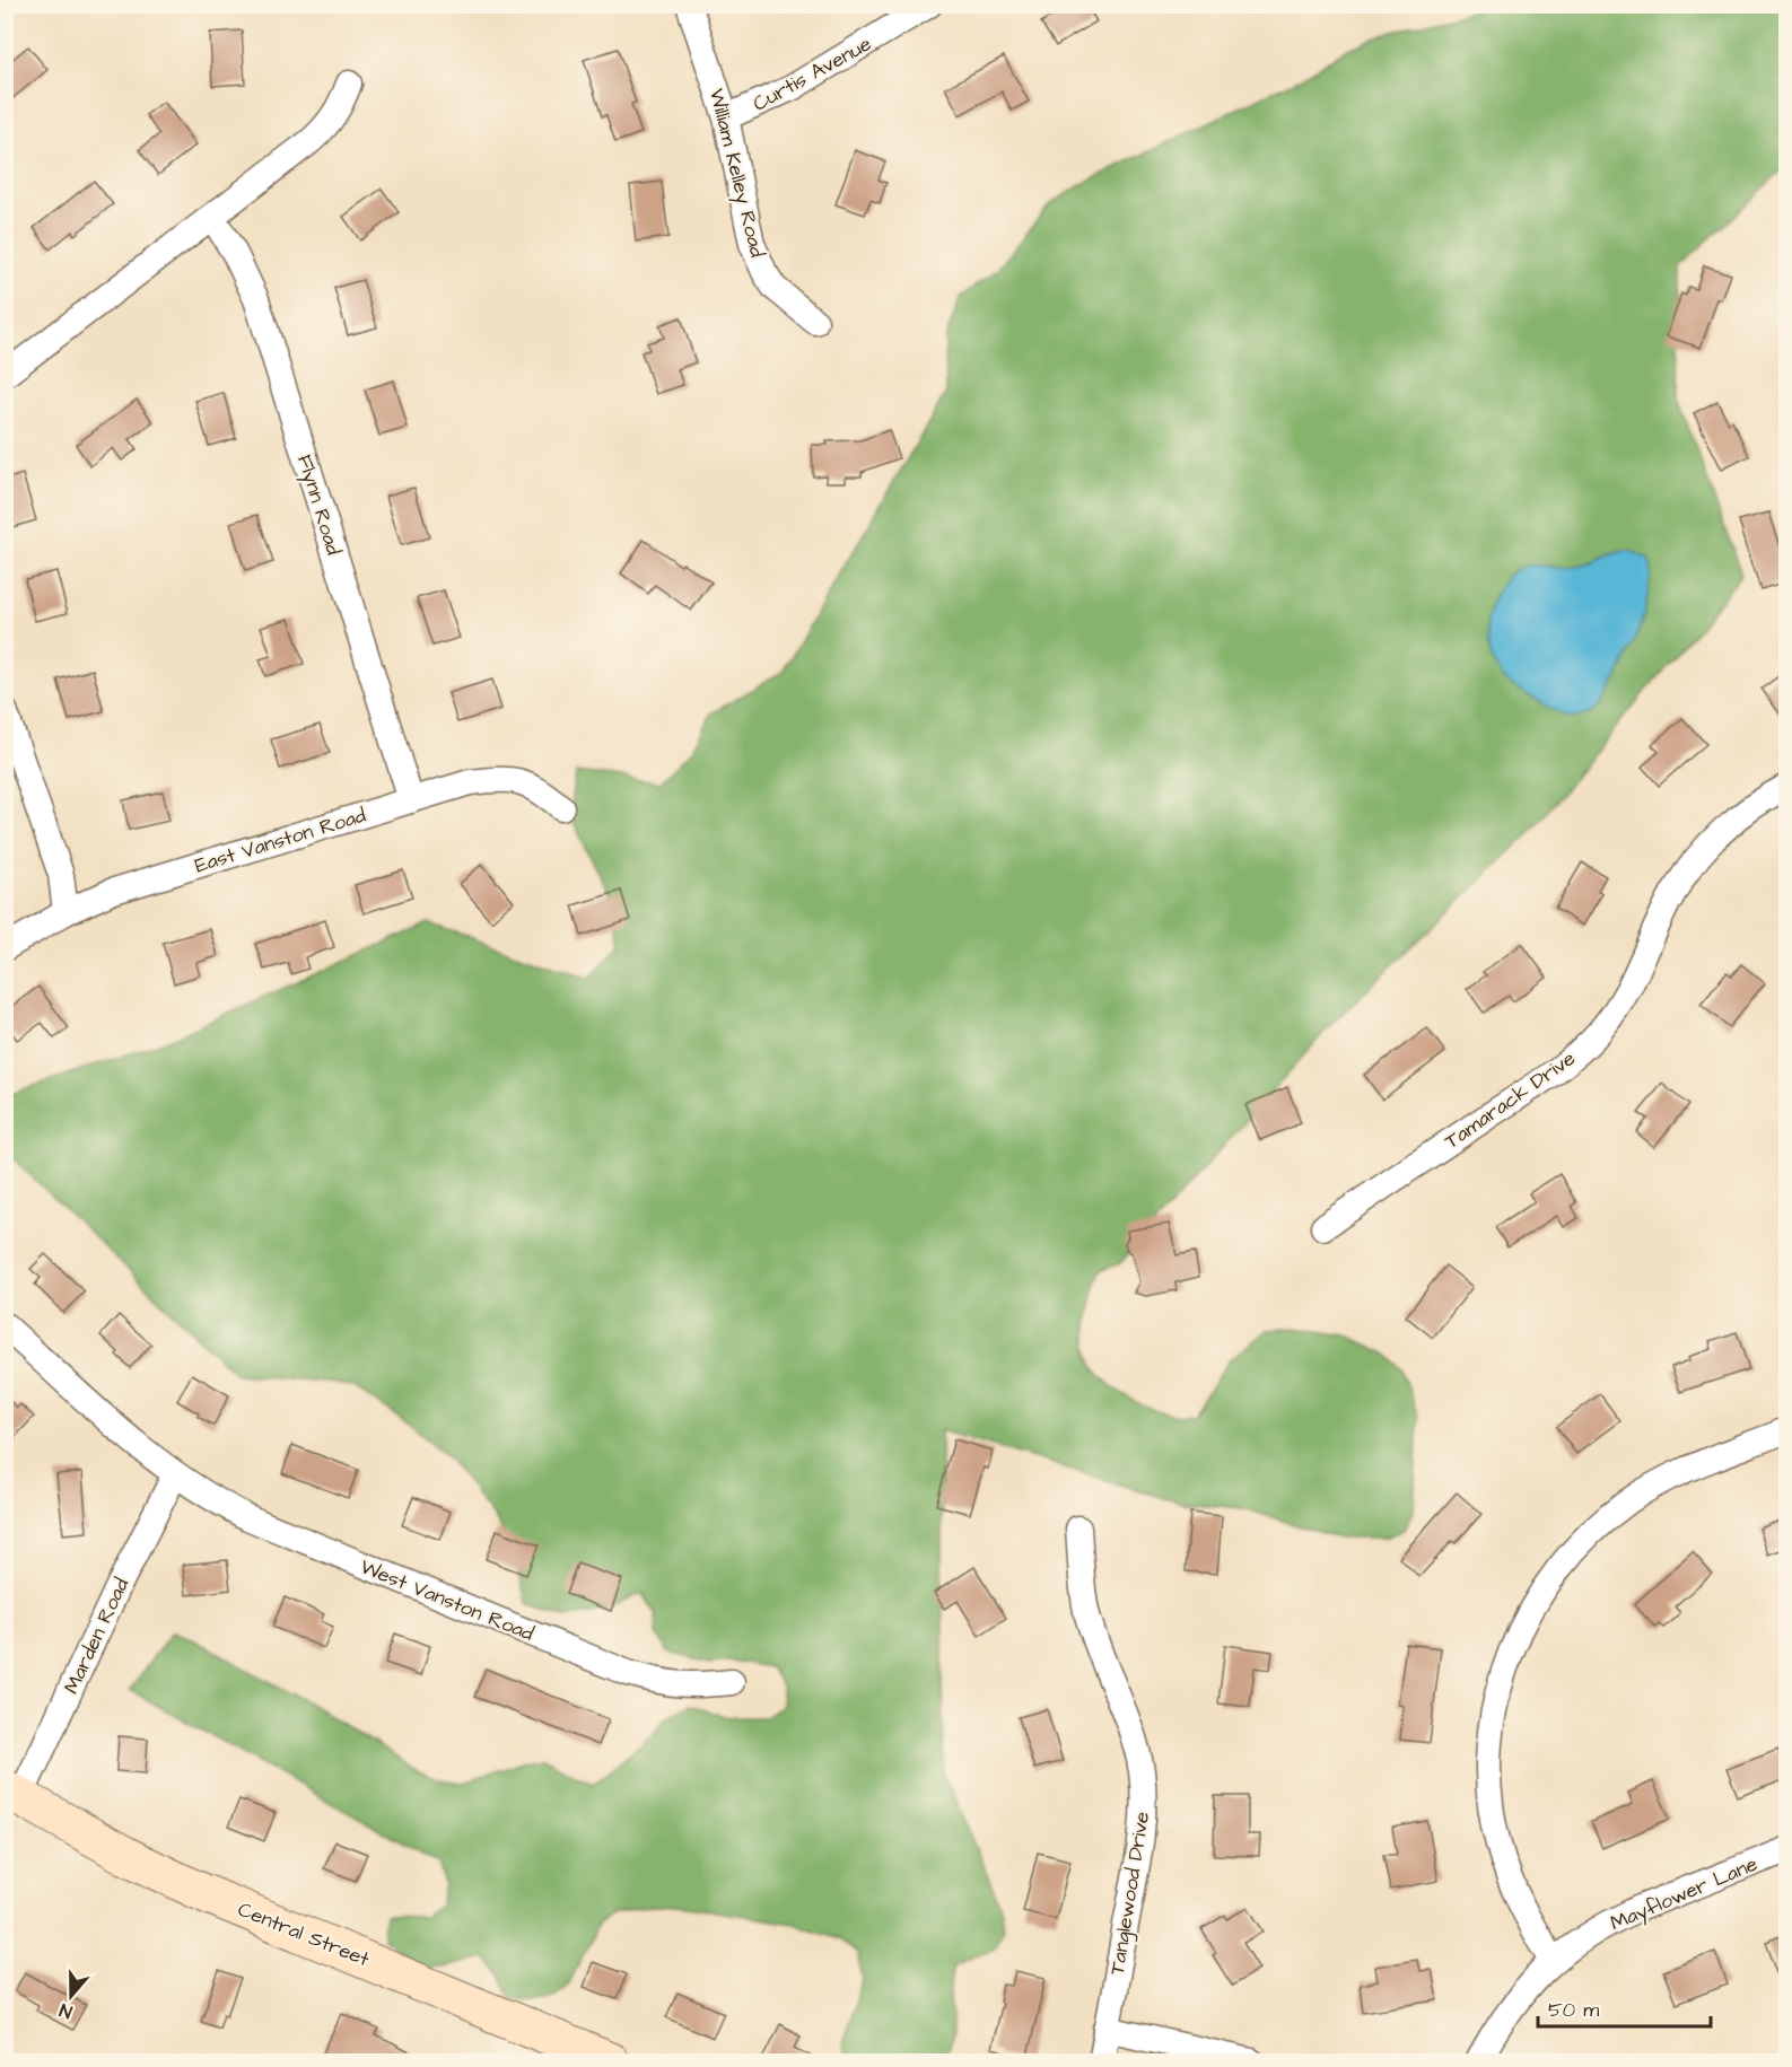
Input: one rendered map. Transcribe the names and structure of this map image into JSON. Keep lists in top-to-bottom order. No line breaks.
{"streets":{"main road":["Central Street"],"street":["Curtis Avenue","William Kelley Road","Flynn Road","East Vanston Road","Tamarack Drive","West Vanston Road","Marden Road","Tanglewood Drive","Mayflower Lane"]},"crossings":[["Curtis Avenue","William Kelley Road"],["Flynn Road","East Vanston Road"],["West Vanston Road","Marden Road"],["Marden Road","Central Street"]],"scale_bar":"50 m","north":"bottom"}
